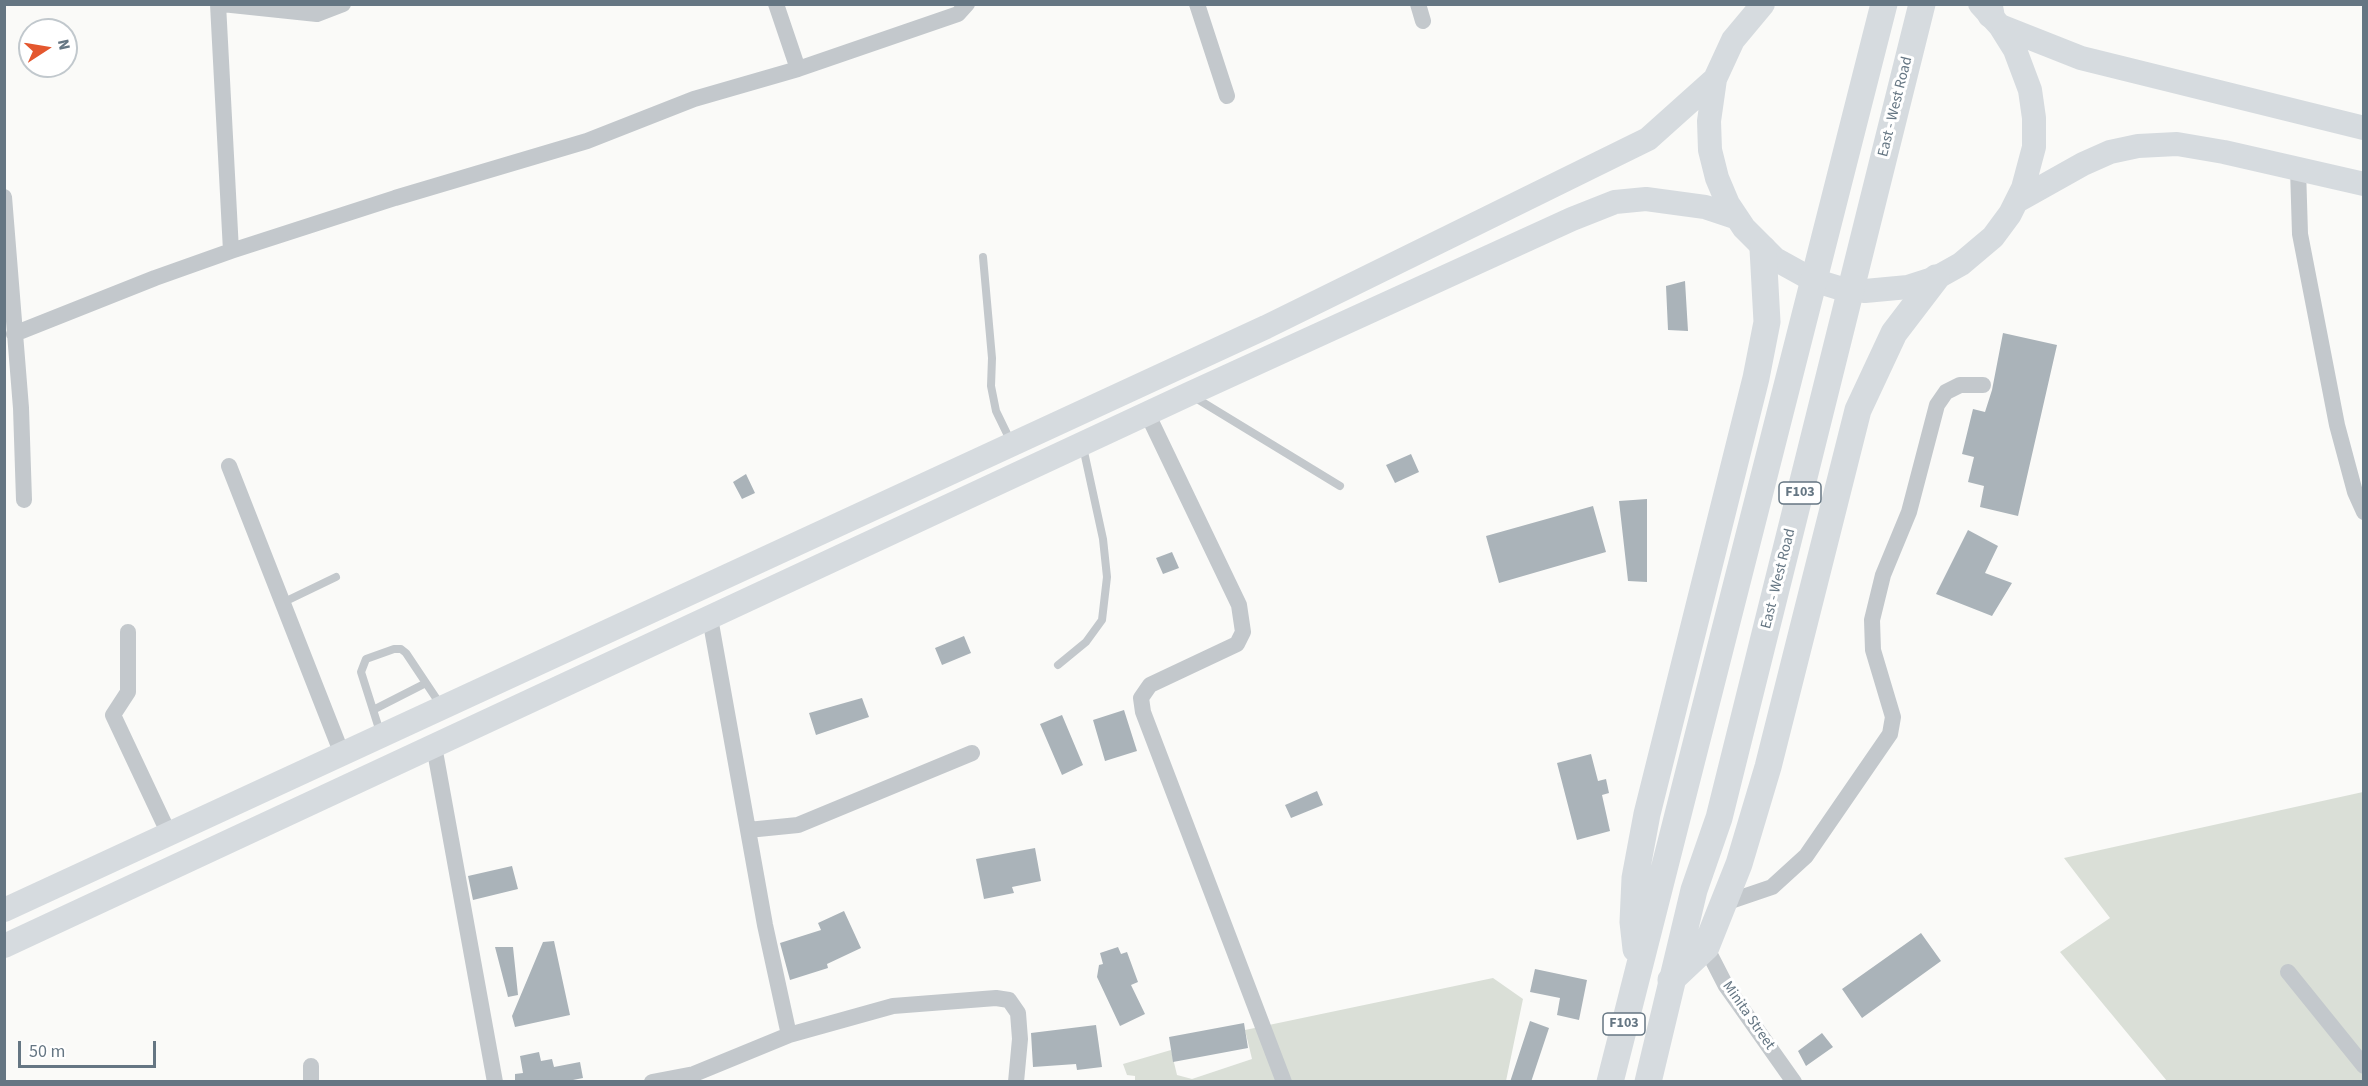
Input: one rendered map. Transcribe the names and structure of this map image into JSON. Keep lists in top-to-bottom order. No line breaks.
{"streets":{"main road":["East - West Road","F103"],"street":["Minita Street"]},"scale_bar":"50 m","north":"right"}
